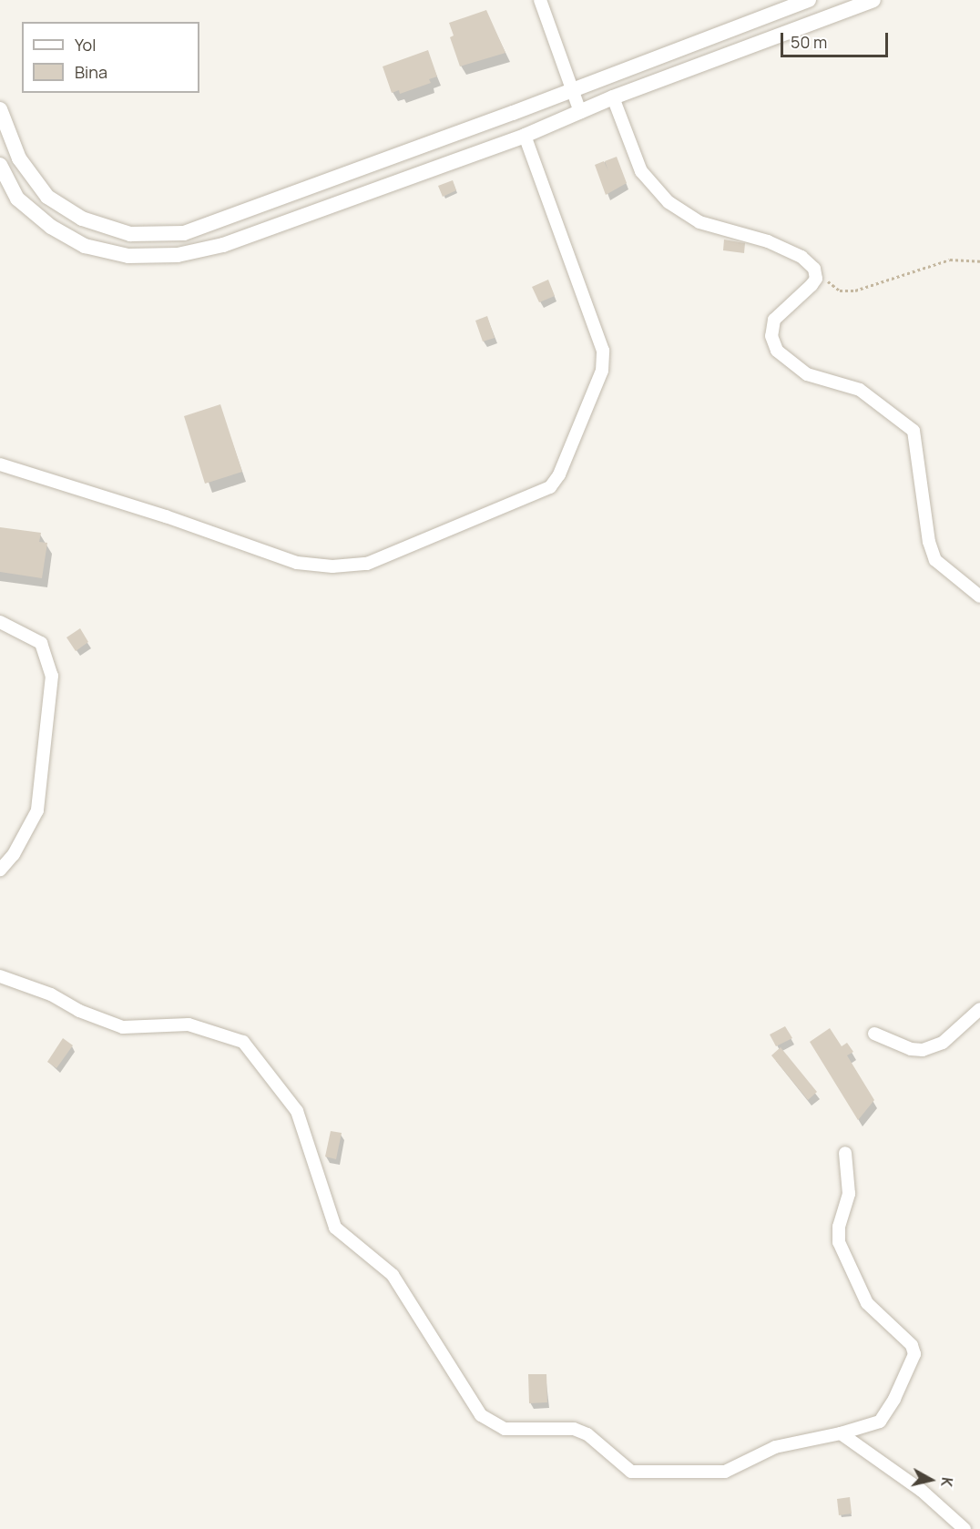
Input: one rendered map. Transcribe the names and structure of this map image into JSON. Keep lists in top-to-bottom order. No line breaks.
{"legend":["Yol","Bina"],"scale_bar":"50 m","north":"right"}
